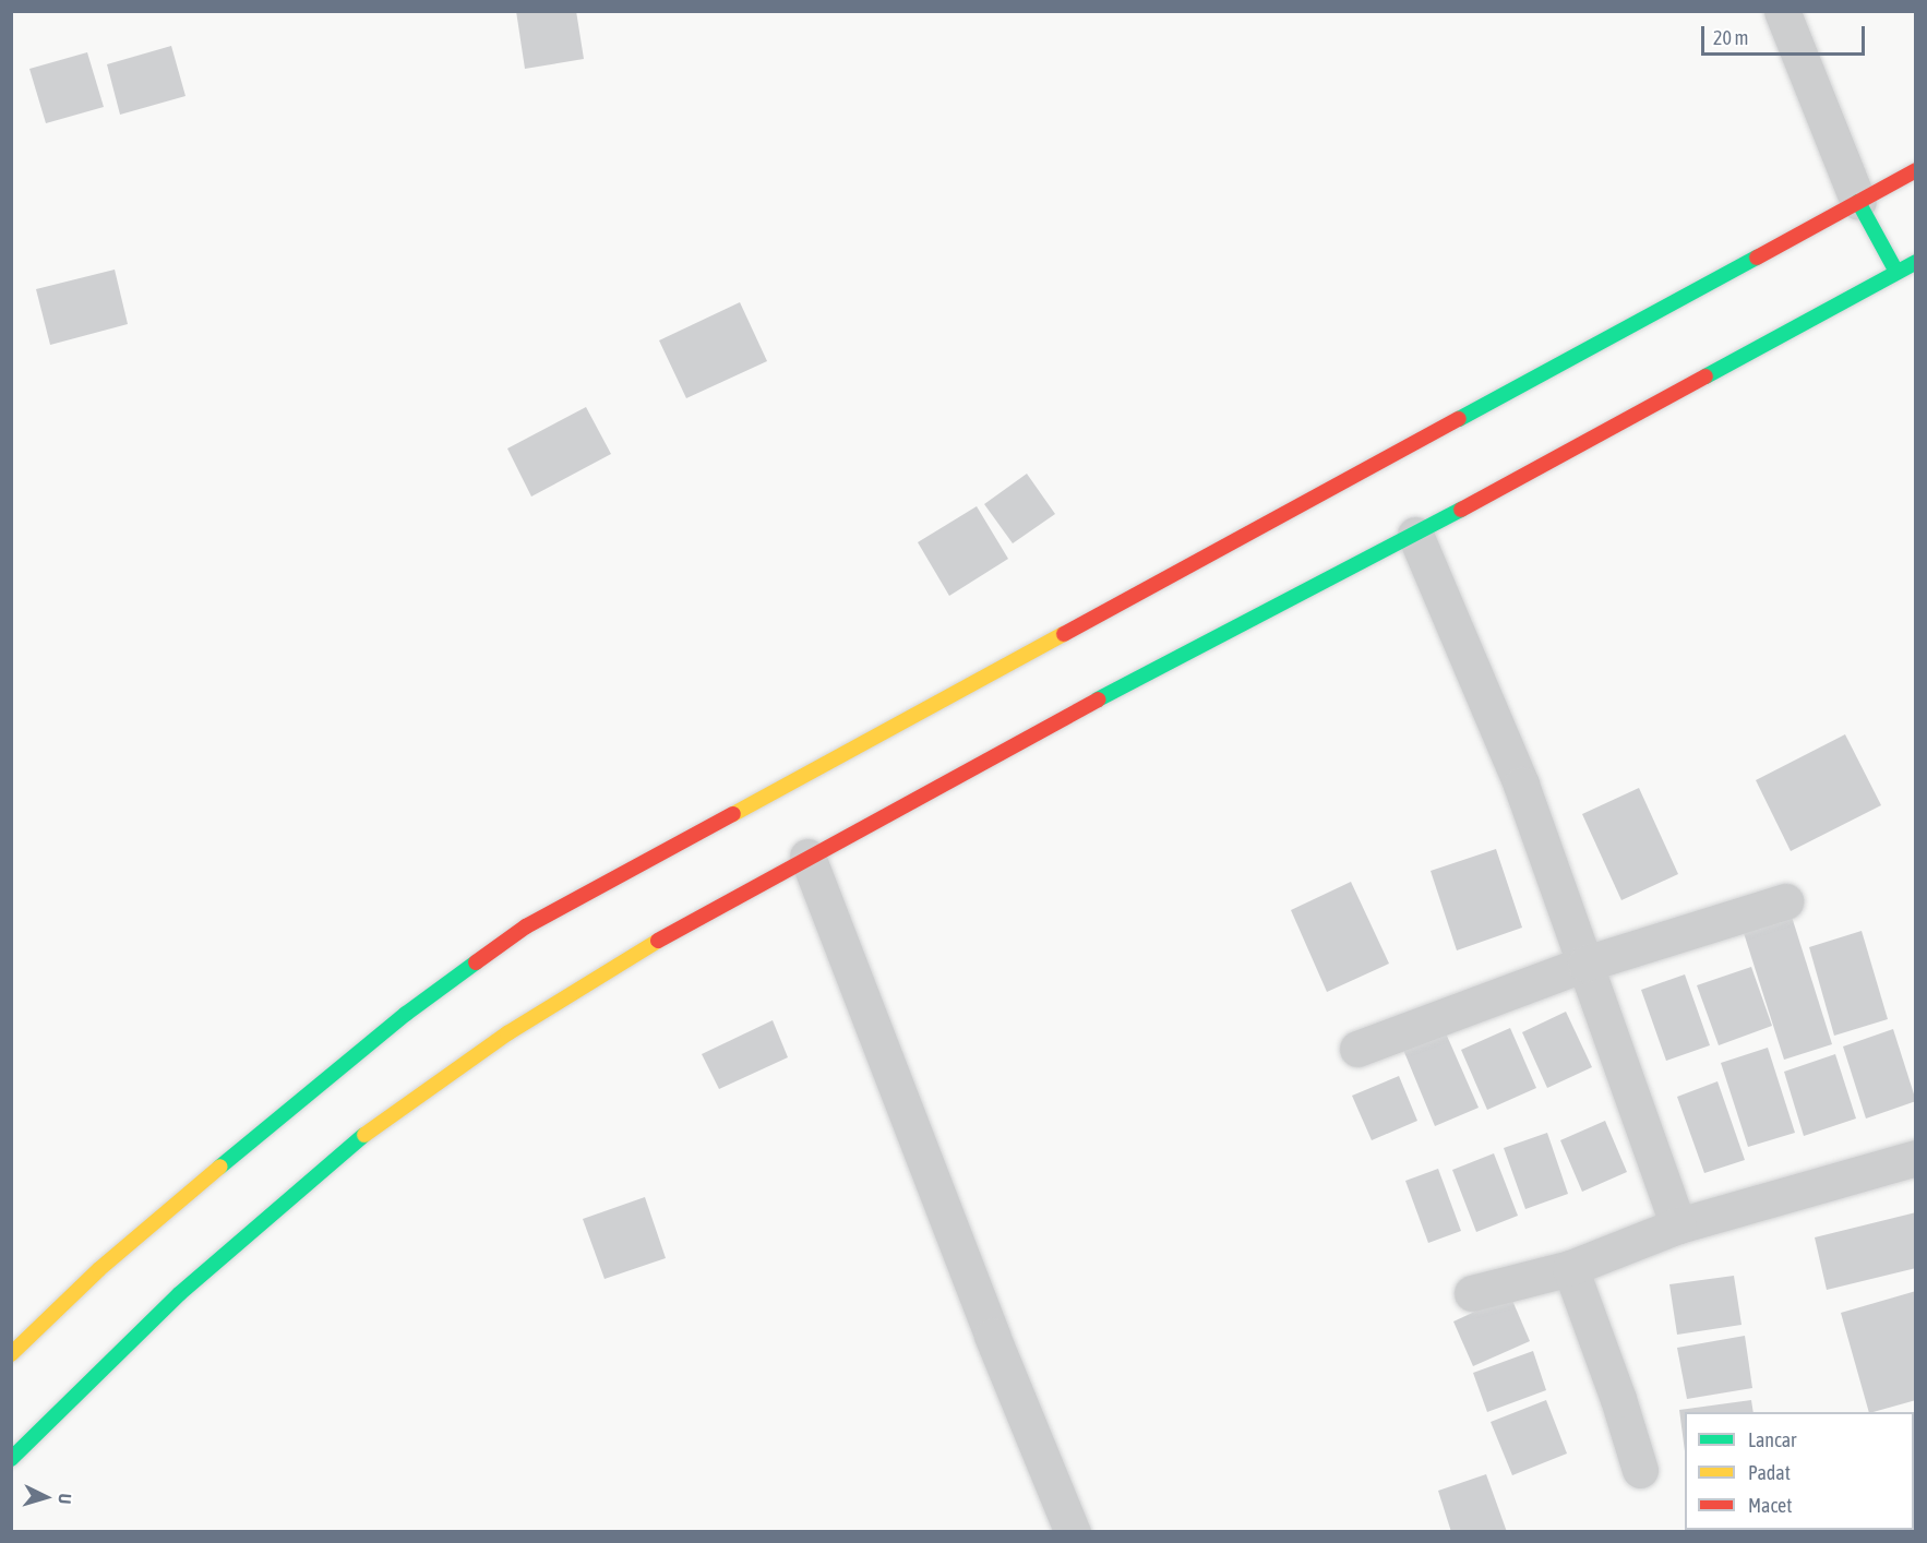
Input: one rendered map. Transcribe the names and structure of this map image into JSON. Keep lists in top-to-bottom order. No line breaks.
{"legend":["Lancar","Padat","Macet"],"scale_bar":"20 m","north":"right"}
